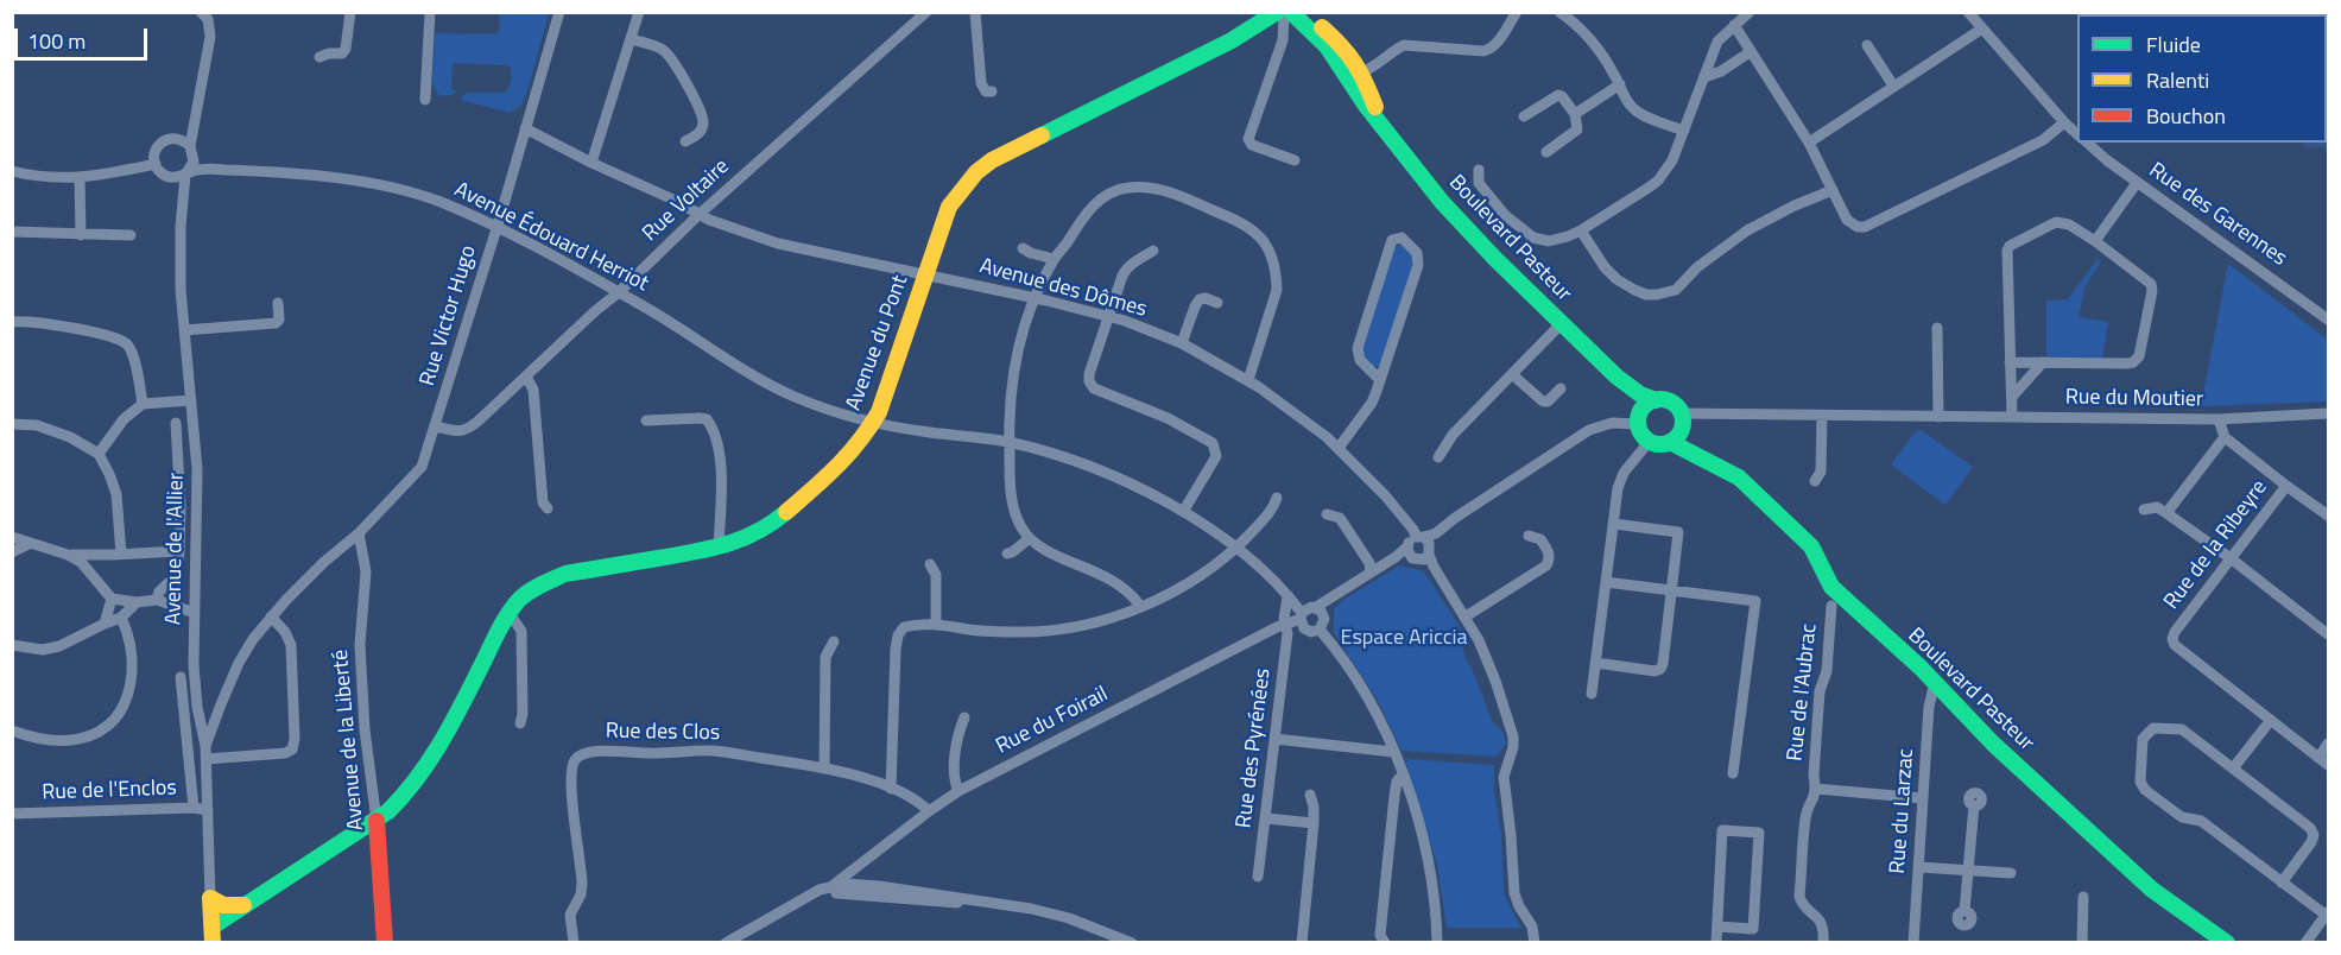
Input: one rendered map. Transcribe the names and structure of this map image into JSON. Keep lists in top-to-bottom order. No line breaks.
{"streets":{"street":["Rue Voltaire","Rue des Garennes","Avenue Édouard Herriot","Boulevard Pasteur","Avenue des Dômes","Rue Victor Hugo","Avenue du Pont","Rue du Moutier","Rue de la Ribeyre","Avenue de l'Allier","Rue de l'Aubrac","Rue du Foirail","Rue des Clos","Avenue de la Liberté","Rue des Pyrénées","Rue de l'Enclos","Rue du Larzac"]},"crossings":[["Rue Voltaire","Avenue Édouard Herriot"],["Rue Voltaire","Avenue des Dômes"],["Rue Voltaire","Rue Victor Hugo"],["Avenue Édouard Herriot","Rue Victor Hugo"],["Avenue Édouard Herriot","Avenue du Pont"],["Avenue Édouard Herriot","Avenue de l'Allier"],["Avenue Édouard Herriot","Rue du Foirail"],["Avenue Édouard Herriot","Rue des Pyrénées"],["Boulevard Pasteur","Avenue du Pont"],["Boulevard Pasteur","Rue du Moutier"],["Boulevard Pasteur","Rue du Larzac"],["Avenue des Dômes","Rue Victor Hugo"],["Avenue des Dômes","Avenue du Pont"],["Rue Victor Hugo","Avenue de la Liberté"],["Avenue du Pont","Avenue de la Liberté"],["Avenue de l'Allier","Rue de l'Enclos"],["Rue du Foirail","Rue des Clos"],["Rue du Foirail","Rue des Pyrénées"]],"parks":["Espace Ariccia"],"legend":["Fluide","Ralenti","Bouchon"],"scale_bar":"100 m"}
